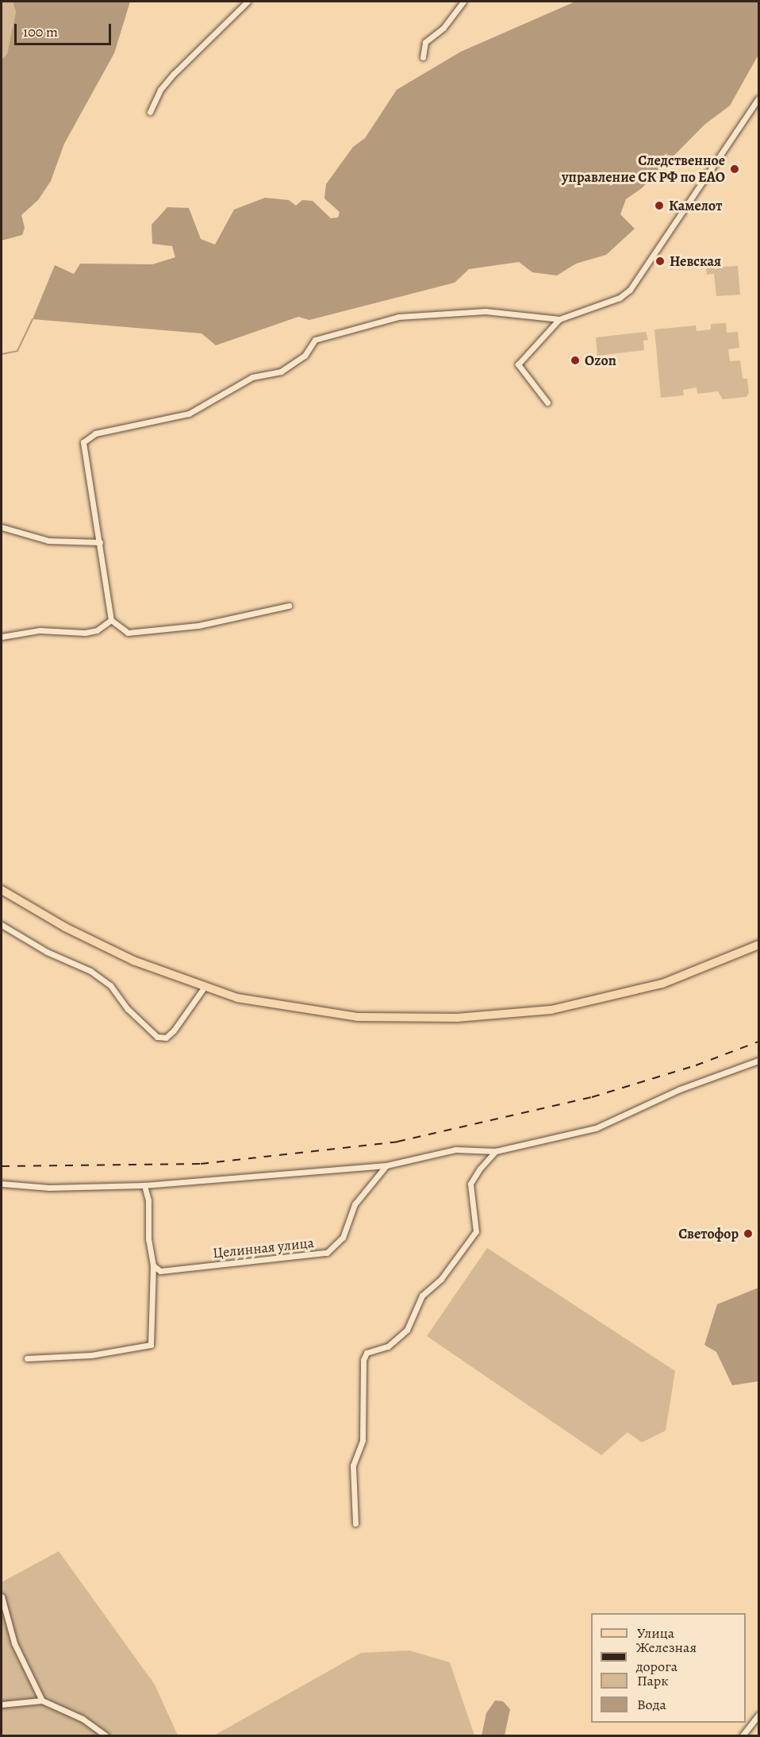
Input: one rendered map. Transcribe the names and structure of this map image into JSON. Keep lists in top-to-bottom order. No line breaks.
{"streets":{"street":["Целинная улица"]},"places":["Следственное управление СК РФ по ЕАО","Камелот","Невская","Ozon","Светофор"],"legend":["Улица","Железная дорога","Парк","Вода"],"scale_bar":"100 m"}
